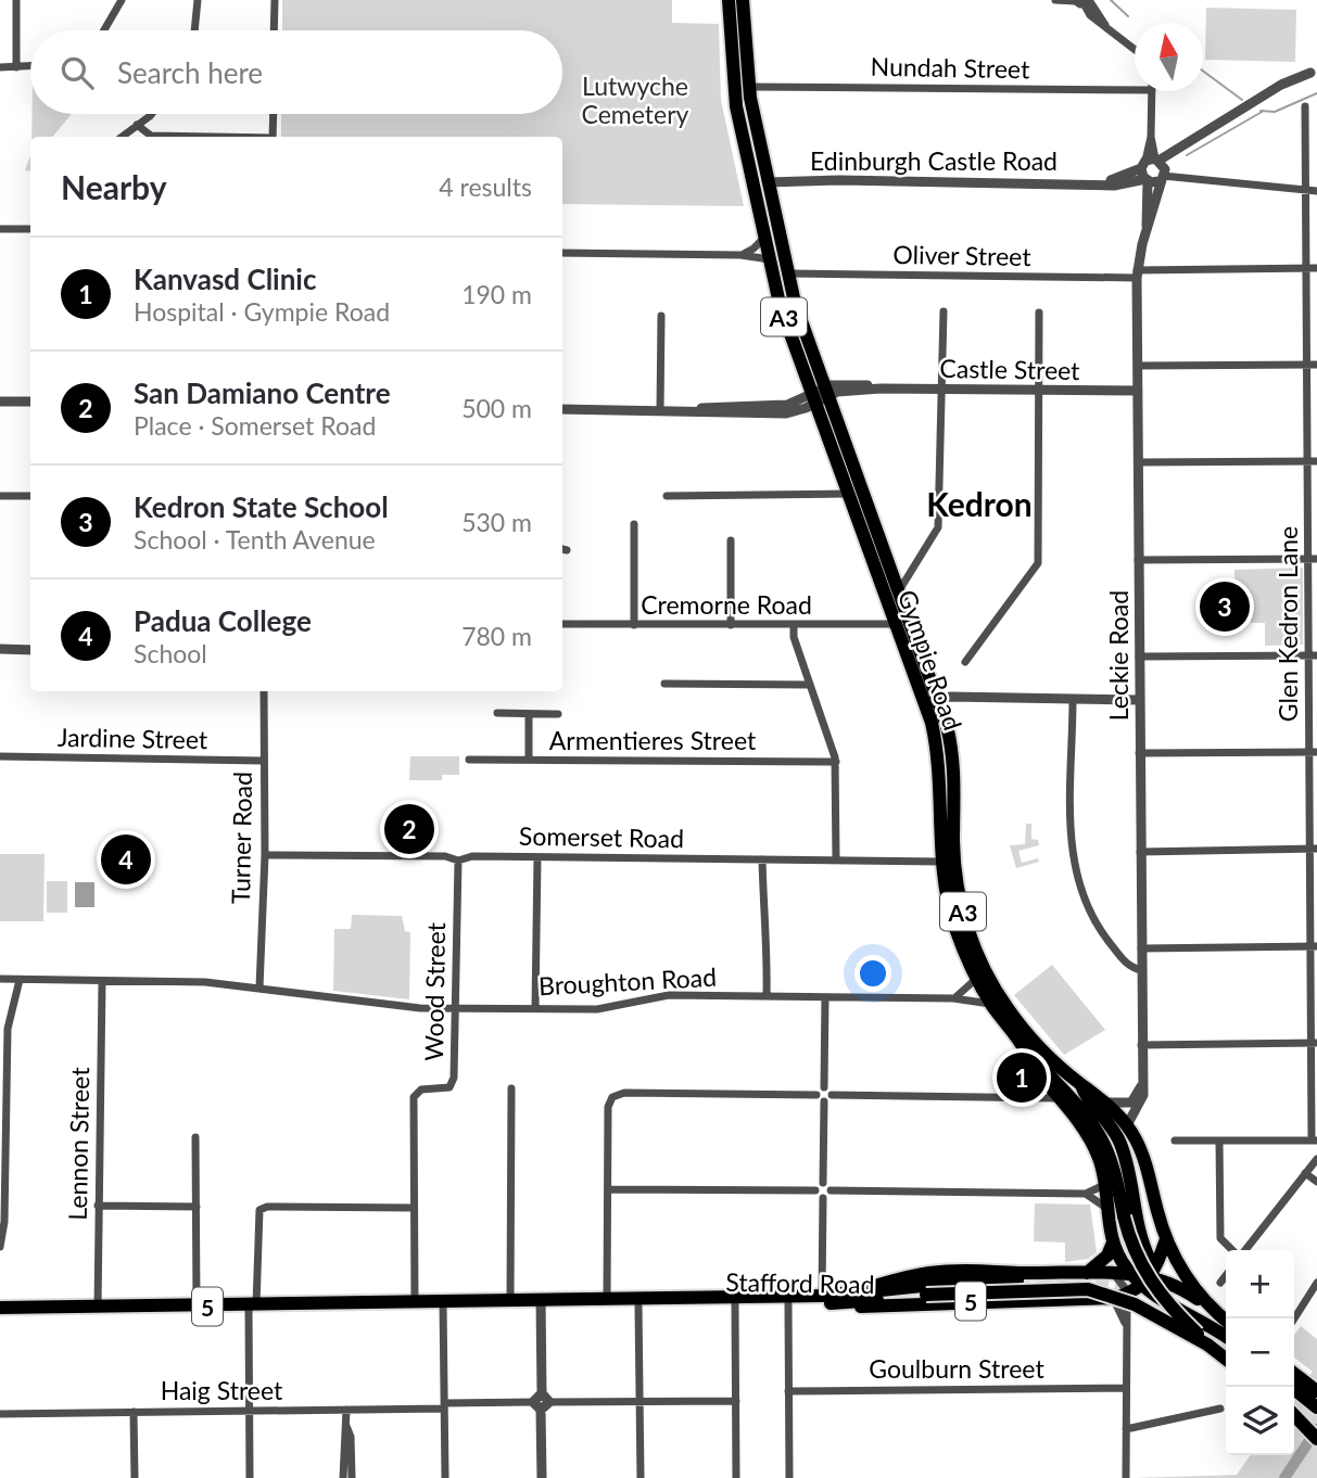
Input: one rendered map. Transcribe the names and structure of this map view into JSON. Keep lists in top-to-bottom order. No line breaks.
{"streets":{"highway":["A3","Gympie Road","Stafford Road","5"],"street":["Nundah Street","Edinburgh Castle Road","Oliver Street","Castle Street","Cremorne Road","Glen Kedron Lane","Leckie Road","Jardine Street","Armentieres Street","Somerset Road","Turner Road","Broughton Road","Wood Street","Lennon Street","Goulburn Street","Haig Street"]},"crossings":[["Nundah Street","Gympie Road"],["Edinburgh Castle Road","Leckie Road"],["Edinburgh Castle Road","Gympie Road"],["Oliver Street","Glen Kedron Lane"],["Oliver Street","Leckie Road"],["Oliver Street","Gympie Road"],["Castle Street","Leckie Road"],["Castle Street","Gympie Road"],["Cremorne Road","Gympie Road"],["Leckie Road","Gympie Road"],["Gympie Road","Somerset Road"],["Gympie Road","Broughton Road"],["Gympie Road","Stafford Road"],["Jardine Street","Turner Road"],["Somerset Road","Turner Road"],["Somerset Road","Wood Street"],["Turner Road","Broughton Road"],["Broughton Road","Wood Street"],["Broughton Road","Lennon Street"],["Lennon Street","Stafford Road"]],"districts":["Kedron"],"parks":["Lutwyche Cemetery"],"north":"top","page":{"search":"Search here","heading":["Nearby","4 results"],"list":[{"mark":"1","name":"Kanvasd Clinic","note":"Hospital · Gympie Road","value":"190 m"},{"mark":"2","name":"San Damiano Centre","note":"Place · Somerset Road","value":"500 m"},{"mark":"3","name":"Kedron State School","note":"School · Tenth Avenue","value":"530 m"},{"mark":"4","name":"Padua College","note":"School","value":"780 m"}],"pins":["3","2","4","1"],"map_buttons":["+","−"]}}
